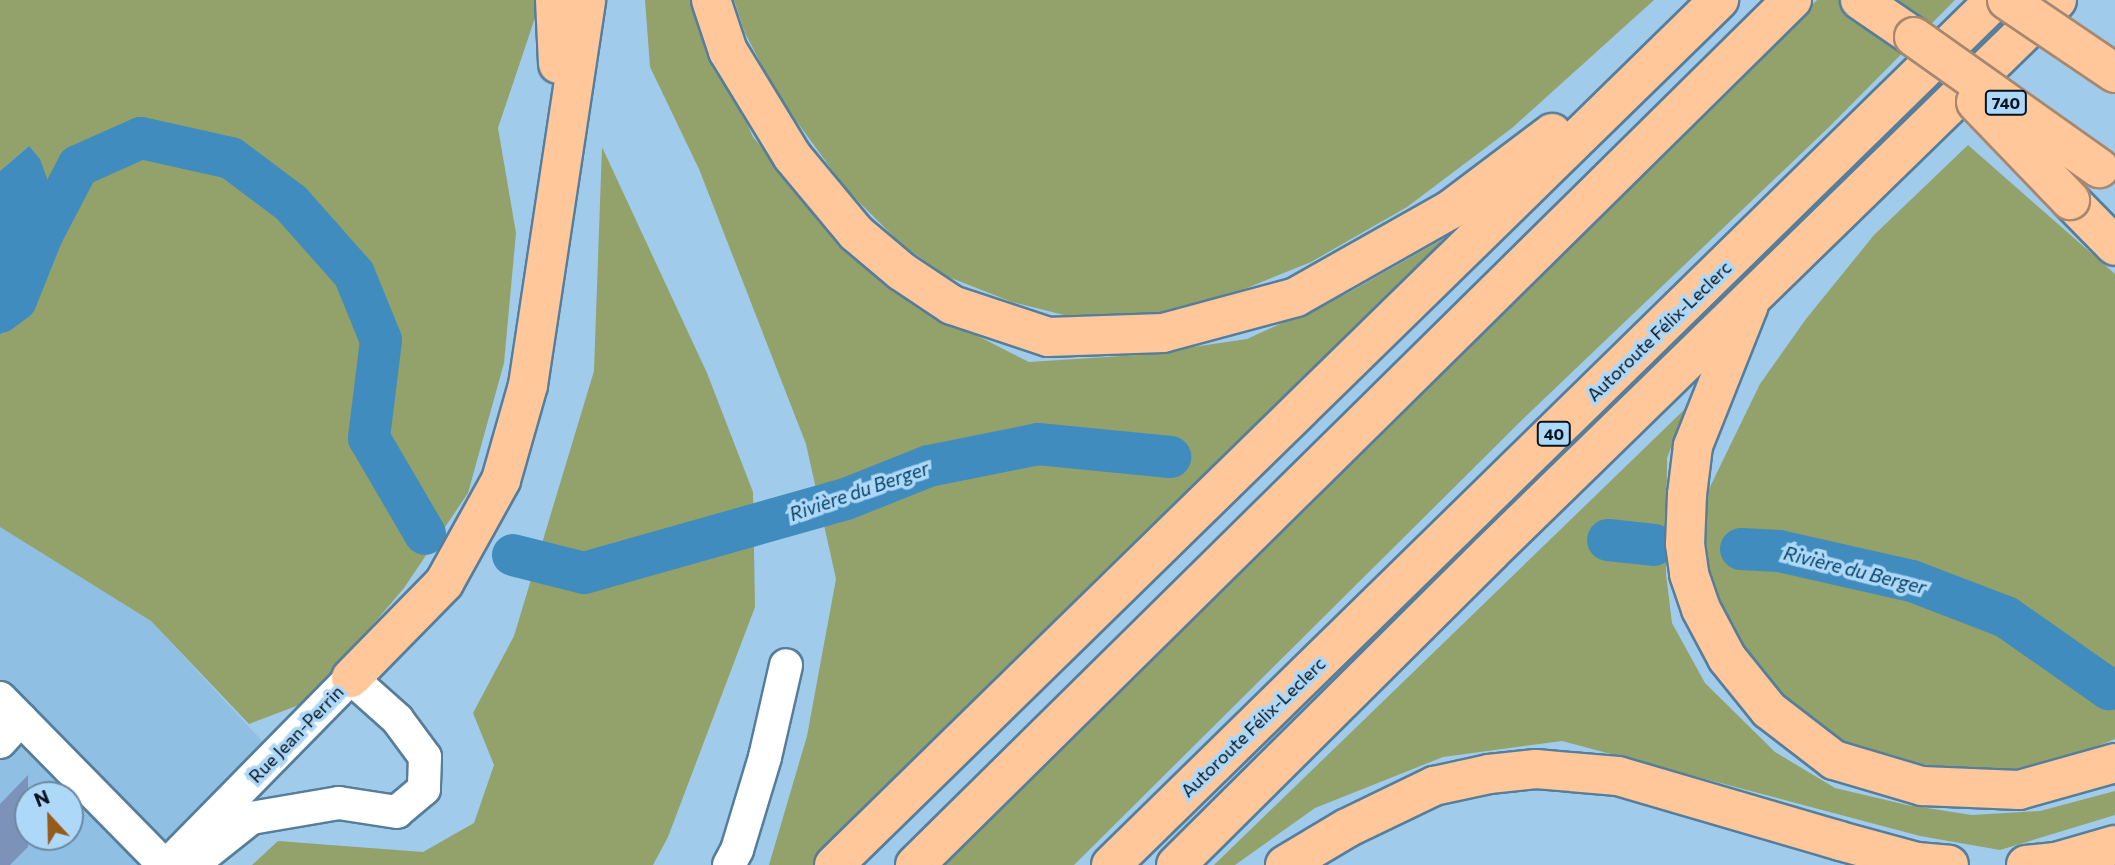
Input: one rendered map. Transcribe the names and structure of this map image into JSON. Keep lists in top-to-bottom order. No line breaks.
{"streets":{"highway":["740","Autoroute Félix-Leclerc","40"],"street":["Rue Jean-Perrin"]},"water":["Rivière du Berger"],"north":"top"}
